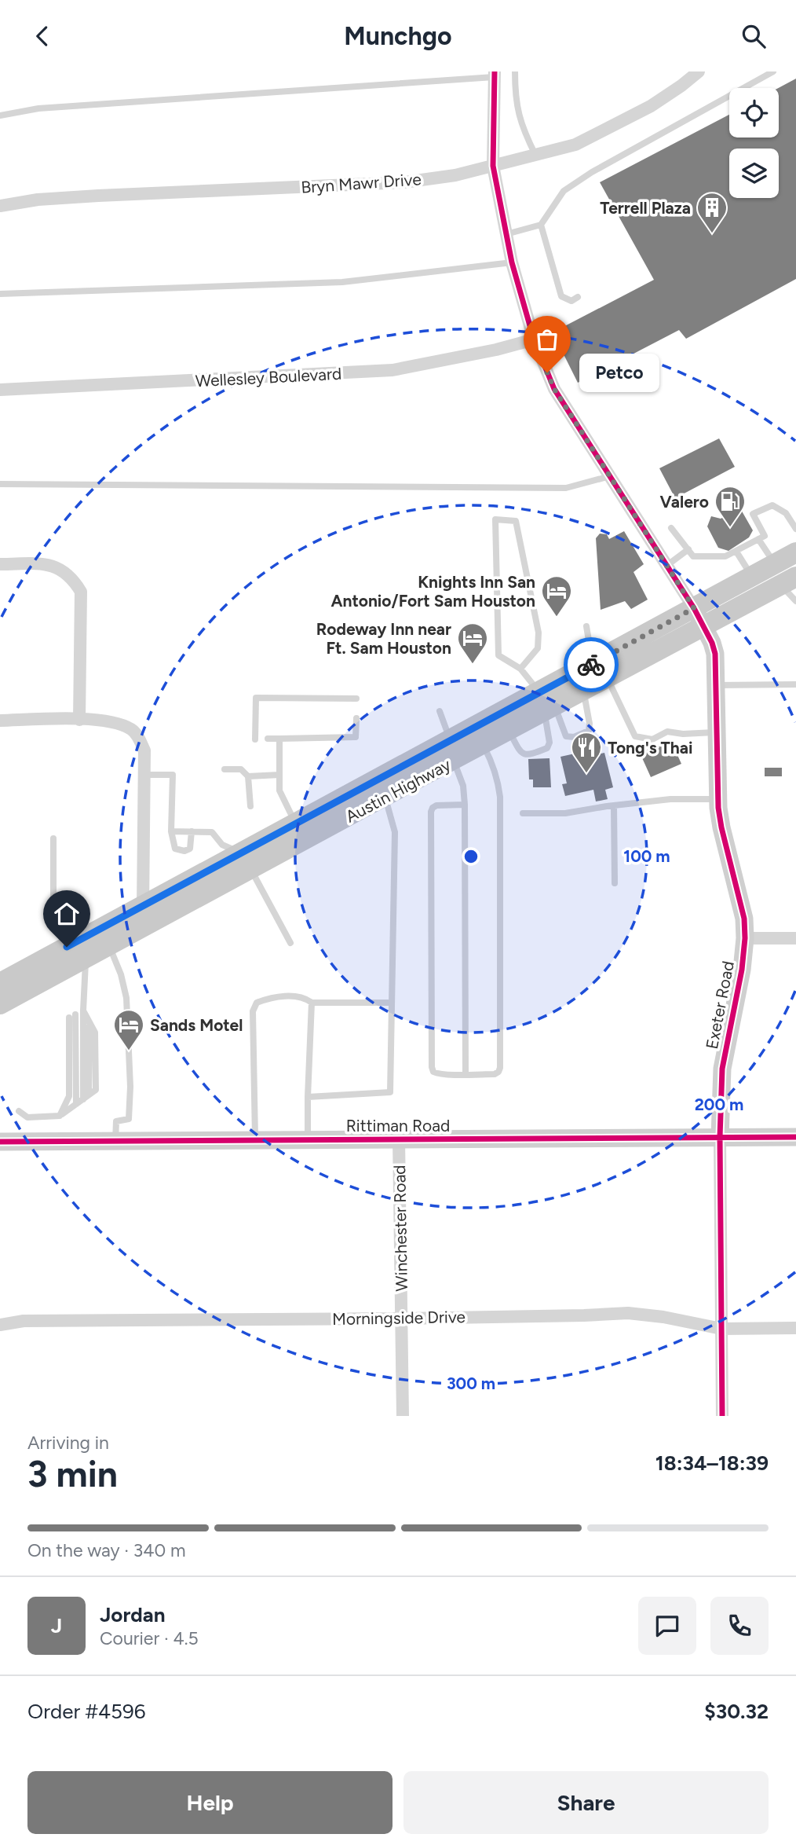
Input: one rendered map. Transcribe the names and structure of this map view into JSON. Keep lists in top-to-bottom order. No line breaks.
{"streets":{"main road":["Austin Highway"],"street":["Bryn Mawr Drive","Wellesley Boulevard","Exeter Road","Rittiman Road","Winchester Road","Morningside Drive"]},"crossings":[["Austin Highway","Exeter Road"],["Exeter Road","Rittiman Road"],["Exeter Road","Morningside Drive"],["Rittiman Road","Winchester Road"],["Winchester Road","Morningside Drive"]],"places":{"building":["Terrell Plaza"],"other":["Petco"],"fuel station":["Valero"],"hotel":["Knights Inn San Antonio/Fort Sam Houston","Rodeway Inn near Ft. Sam Houston","Sands Motel"],"restaurant":["Tong's Thai"]},"page":{"header":"Munchgo","bubble":"Petco","heading":["3 min","Arriving in","18:34–18:39"],"panel":["Jordan","Courier · 4.5","Order #4596","$30.32"],"bar":"On the way · 340 m","round":"J","buttons":["Help","Share"]},"rings":["100 m","200 m","300 m"]}
